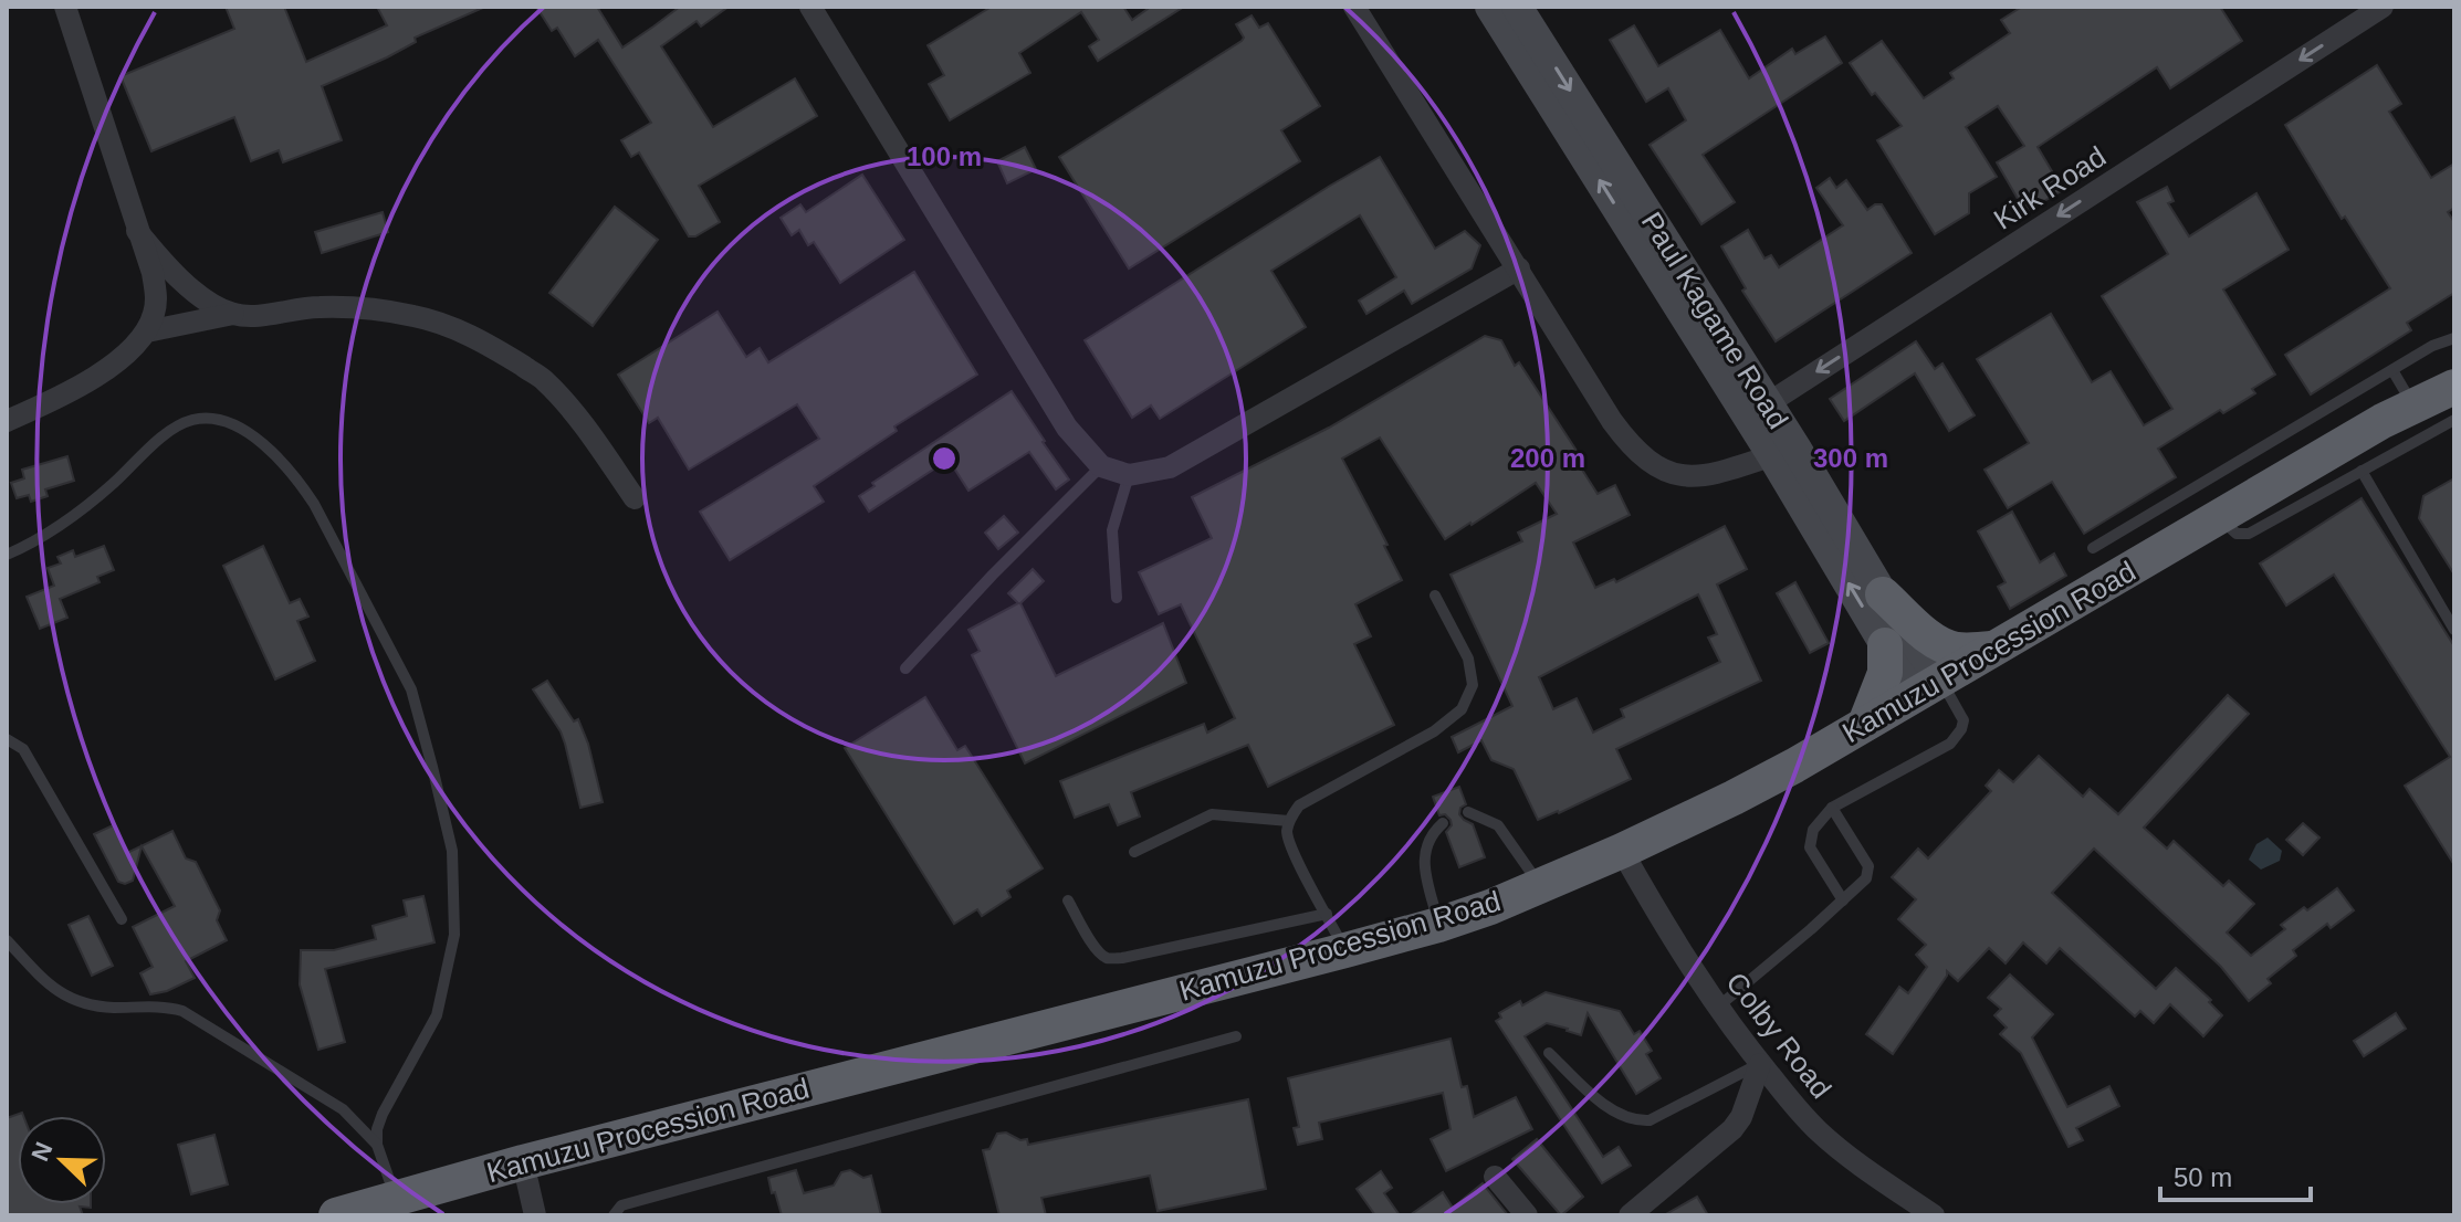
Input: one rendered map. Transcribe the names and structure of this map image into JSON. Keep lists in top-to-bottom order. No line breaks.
{"streets":{"highway":["Kamuzu Procession Road"],"main road":["Paul Kagame Road"],"street":["Kirk Road","Colby Road"]},"crossings":[["Kirk Road","Paul Kagame Road"],["Paul Kagame Road","Kamuzu Procession Road"],["Kamuzu Procession Road","Colby Road"]],"one_way":["Kirk Road"],"scale_bar":"50 m","north":"top left","rings":["100 m","200 m","300 m"]}
